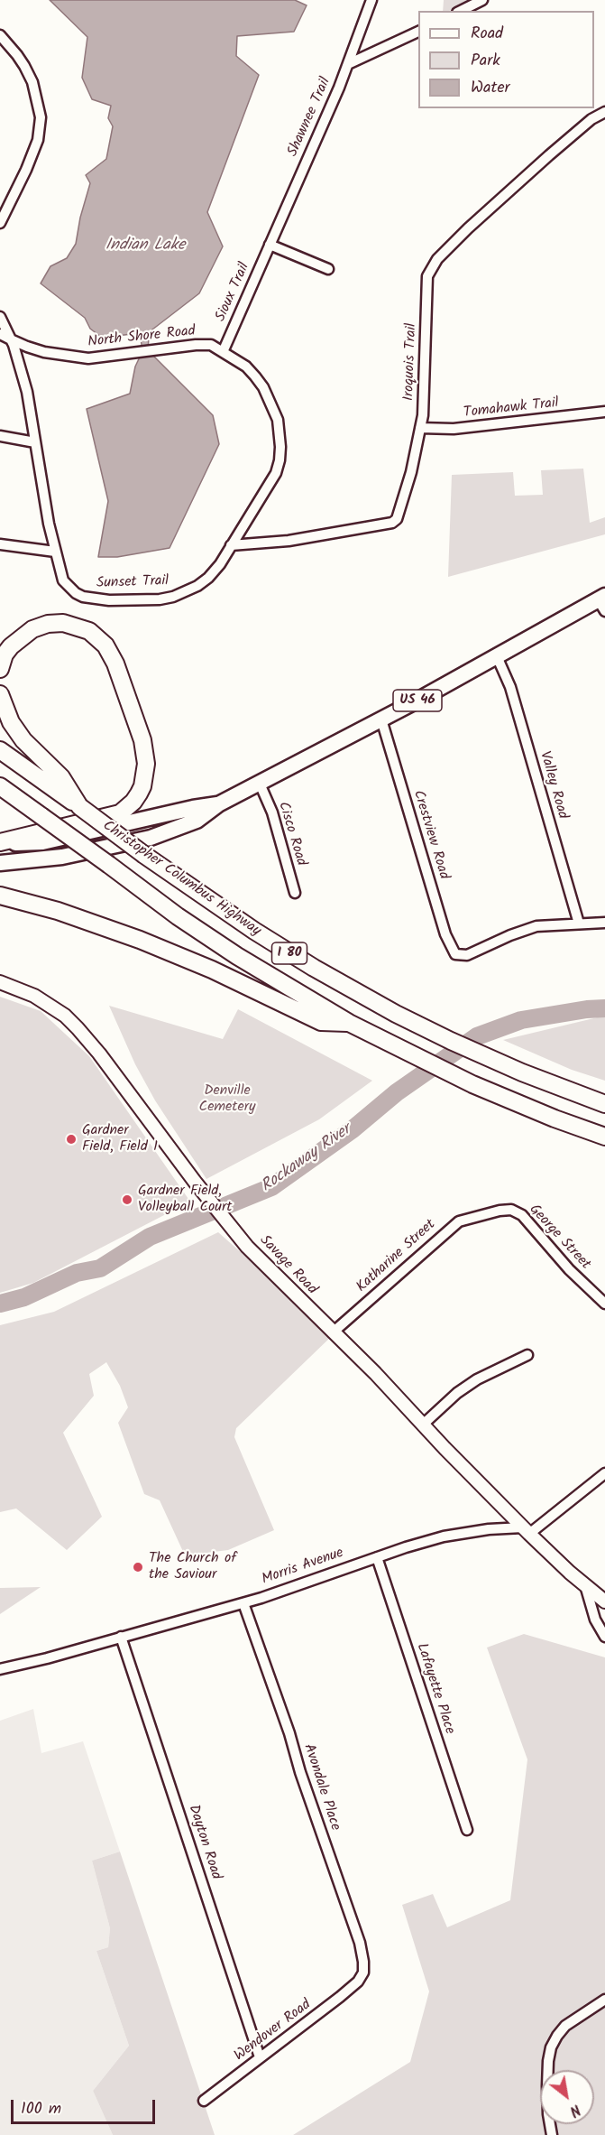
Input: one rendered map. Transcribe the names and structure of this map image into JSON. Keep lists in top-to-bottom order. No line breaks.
{"streets":{"highway":["Christopher Columbus Highway","I 80"],"main road":["US 46"],"street":["Shawnee Trail","Sioux Trail","North Shore Road","Iroquois Trail","Tomahawk Trail","Sunset Trail","Valley Road","Cisco Road","Crestview Road","George Street","Katharine Street","Savage Road","Morris Avenue","Lafayette Place","Avondale Place","Dayton Road","Wendover Road"]},"crossings":[["Shawnee Trail","Sioux Trail"],["Sioux Trail","North Shore Road"],["Sioux Trail","Sunset Trail"],["North Shore Road","Sunset Trail"],["Iroquois Trail","Tomahawk Trail"],["Iroquois Trail","Sunset Trail"],["US 46","Valley Road"],["US 46","Cisco Road"],["US 46","Crestview Road"],["Valley Road","Crestview Road"],["George Street","Katharine Street"],["Katharine Street","Savage Road"],["Savage Road","Morris Avenue"],["Morris Avenue","Lafayette Place"],["Morris Avenue","Avondale Place"],["Morris Avenue","Dayton Road"],["Avondale Place","Wendover Road"],["Dayton Road","Wendover Road"]],"water":["Indian Lake","Rockaway River"],"parks":["Denville Cemetery"],"places":["Gardner Field, Field 1","Gardner Field, Volleyball Court","The Church of the Saviour"],"legend":["Road","Park","Water"],"scale_bar":"100 m","north":"bottom right"}
